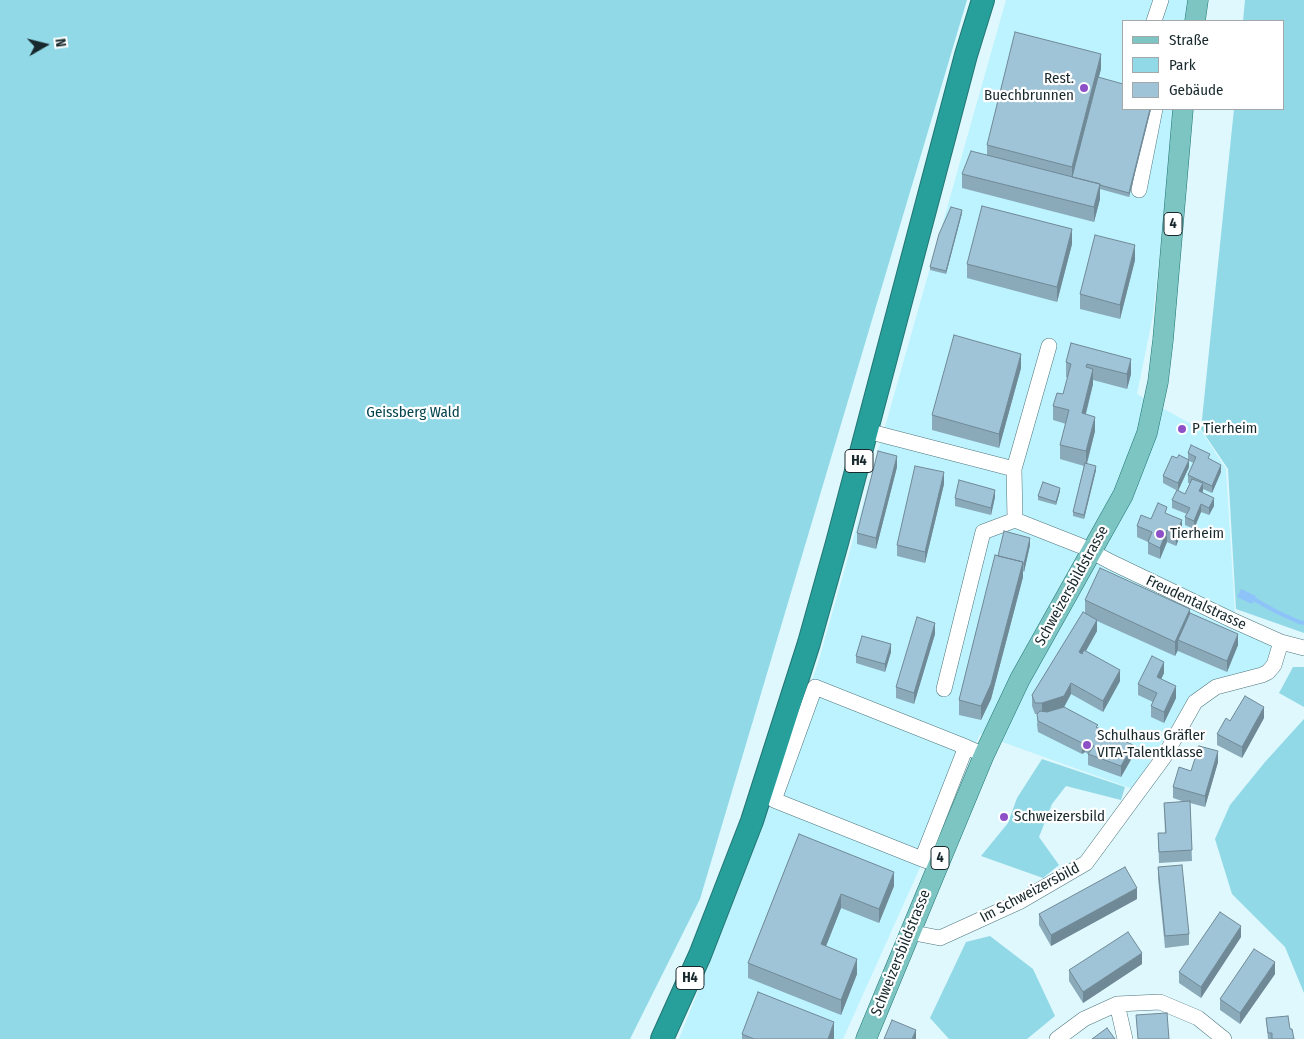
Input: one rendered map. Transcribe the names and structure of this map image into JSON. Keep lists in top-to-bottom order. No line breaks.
{"streets":{"highway":["H4"],"main road":["4","Schweizersbildstrasse"],"street":["Freudentalstrasse","Im Schweizersbild"]},"crossings":[["Schweizersbildstrasse","Freudentalstrasse"],["Schweizersbildstrasse","Im Schweizersbild"],["Freudentalstrasse","Im Schweizersbild"]],"parks":["Geissberg Wald"],"places":["Rest. Buechbrunnen","P Tierheim","Tierheim","Schulhaus Gräfler VITA-Talentklasse","Schweizersbild"],"legend":["Straße","Park","Gebäude"],"north":"right"}
